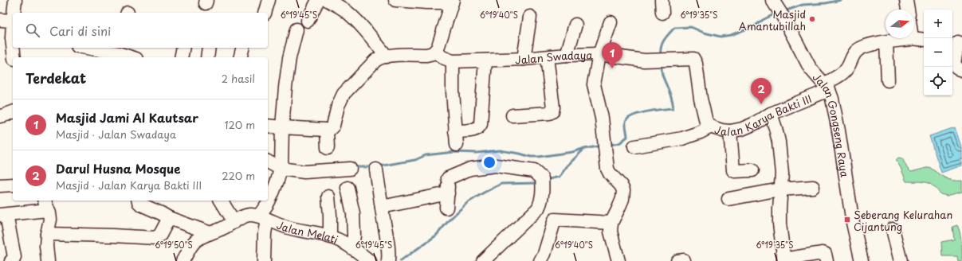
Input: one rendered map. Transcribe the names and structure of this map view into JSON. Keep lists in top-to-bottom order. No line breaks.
{"streets":{"street":["Jalan Swadaya","Jalan Karya Bakti III","Jalan Gongseng Raya","Jalan Melati"]},"crossings":[["Jalan Swadaya","Jalan Karya Bakti III"],["Jalan Karya Bakti III","Jalan Gongseng Raya"]],"places":{"other":["Masjid Amantubillah"],"transit":["Seberang Kelurahan Cijantung"]},"north":"right","page":{"map_buttons":["+","−"],"search":"Cari di sini","pins":["1","2"],"heading":["Terdekat","2 hasil"],"list":[{"mark":"1","name":"Masjid Jami Al Kautsar","note":"Masjid · Jalan Swadaya","value":"120 m"},{"mark":"2","name":"Darul Husna Mosque","note":"Masjid · Jalan Karya Bakti III","value":"220 m"}]},"coordinates":["6°19'45\"S","6°19'40\"S","6°19'35\"S","6°19'50\"S"]}
